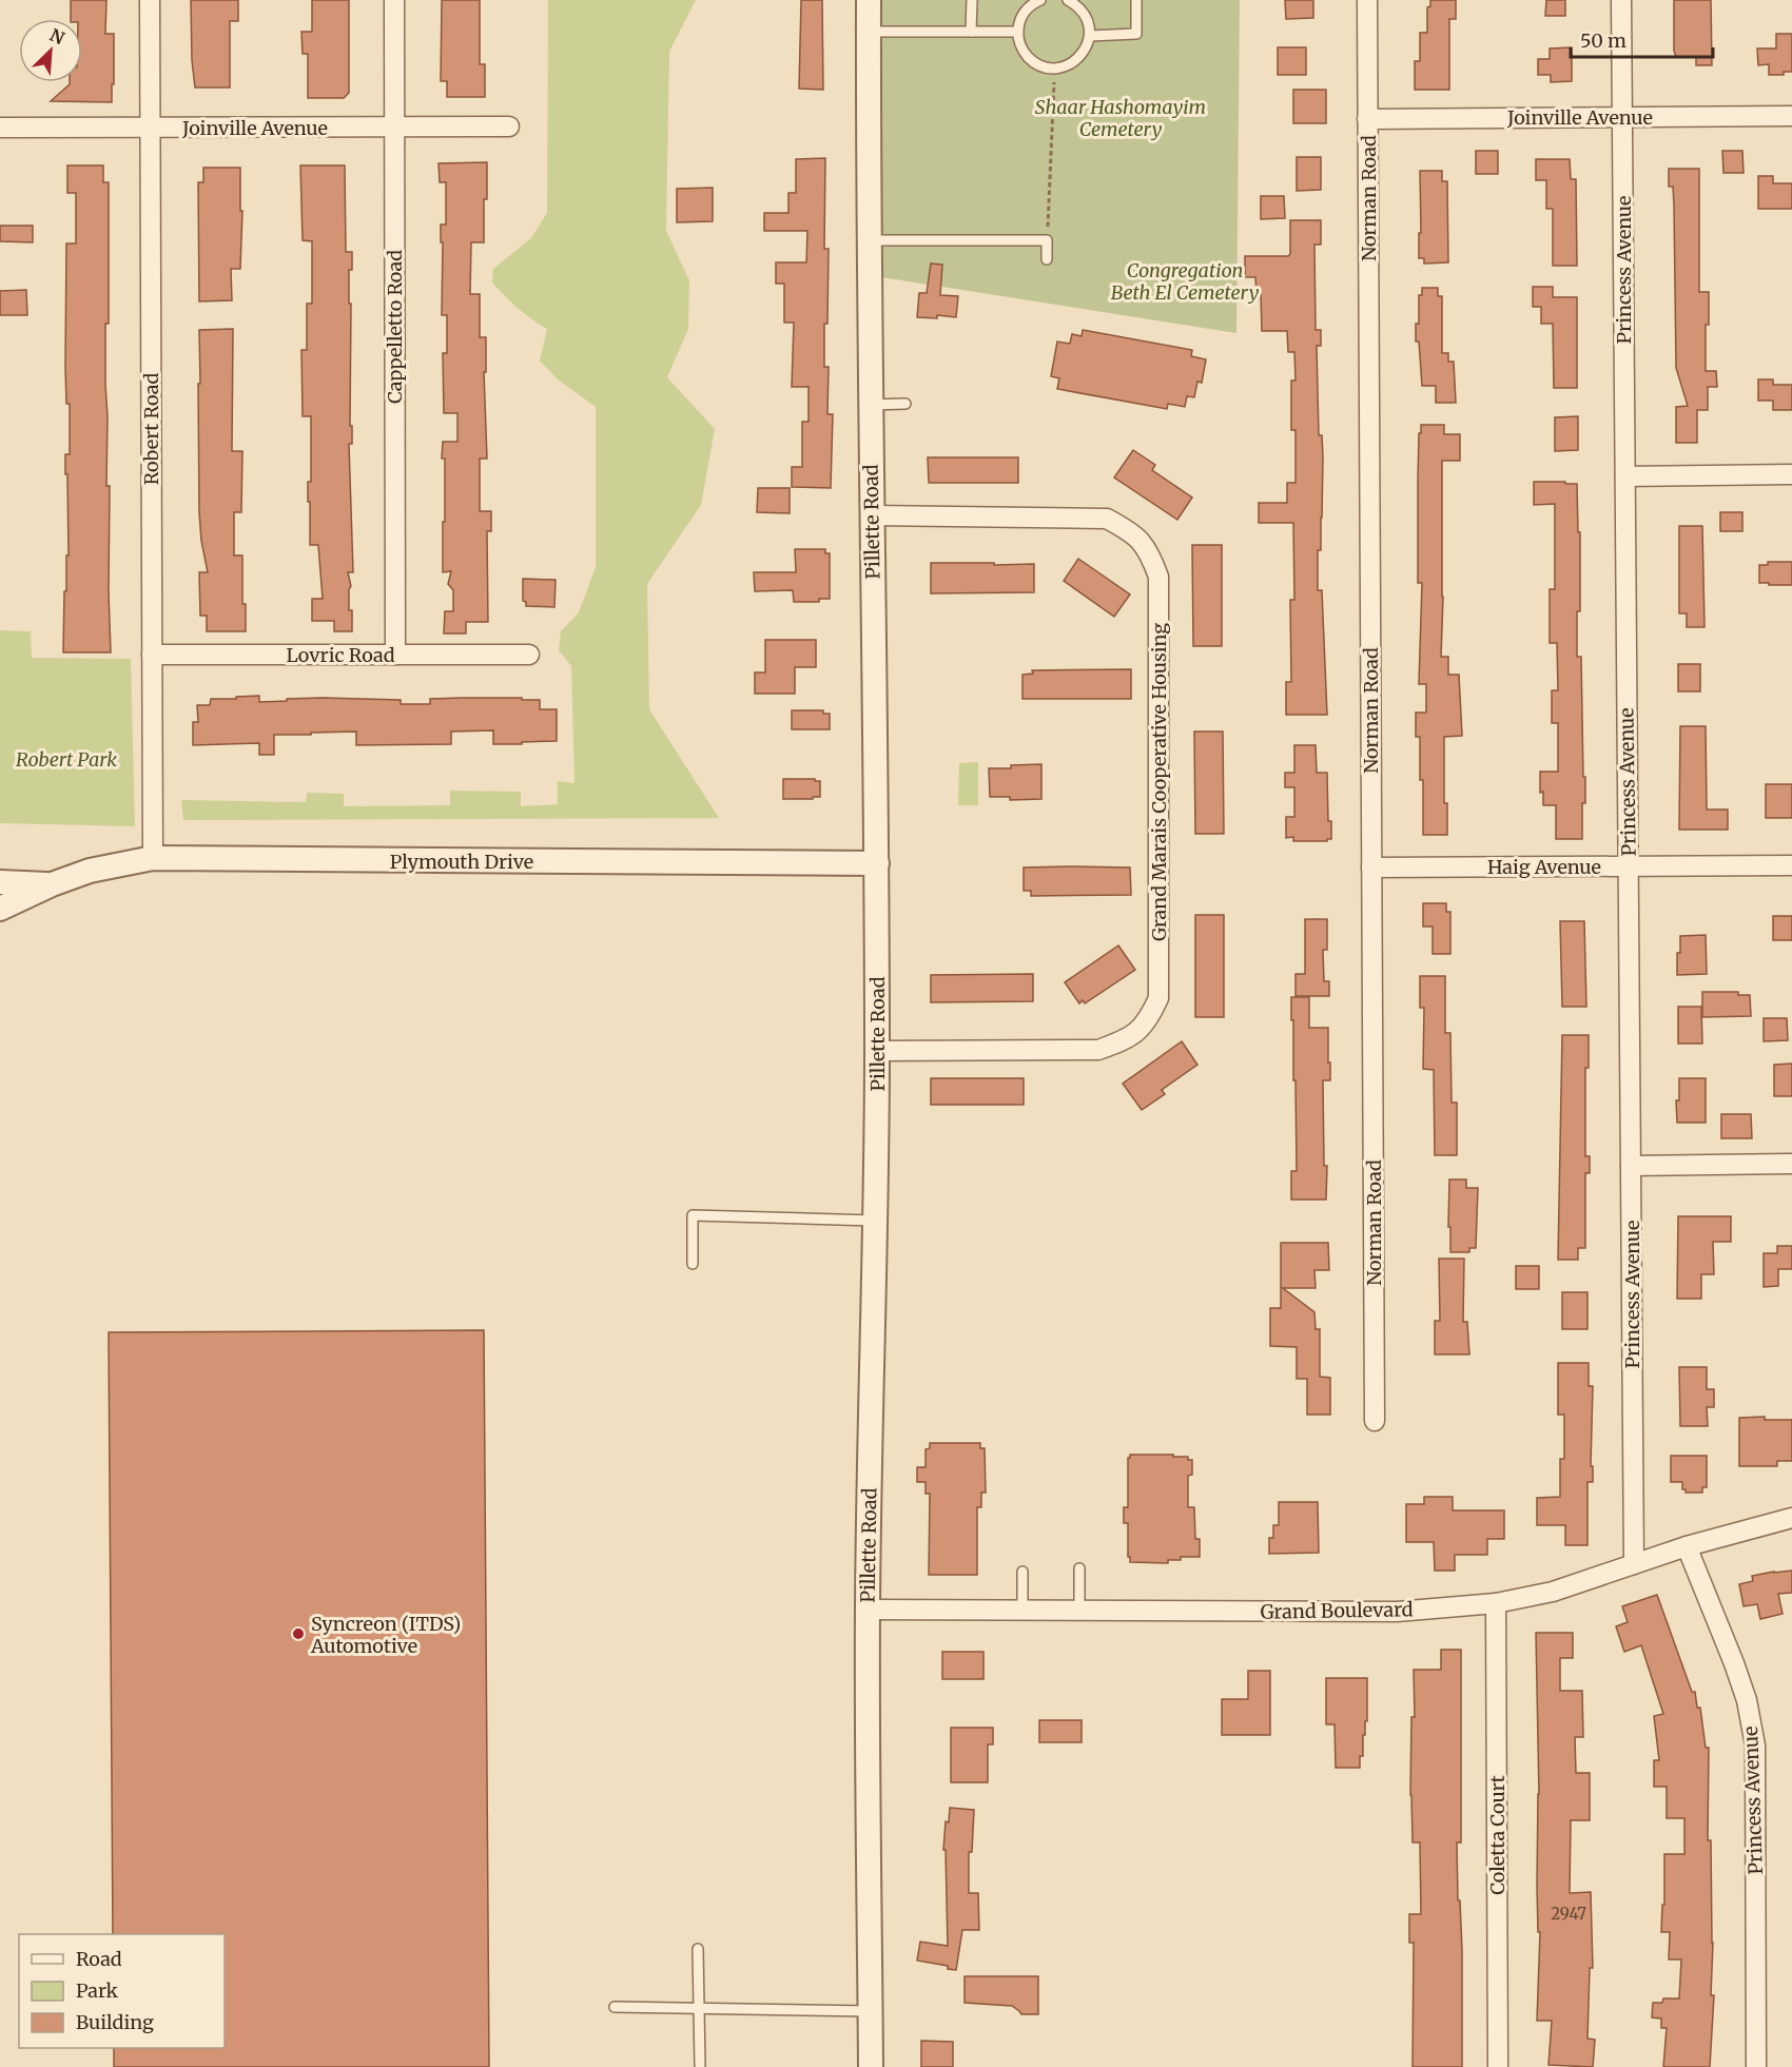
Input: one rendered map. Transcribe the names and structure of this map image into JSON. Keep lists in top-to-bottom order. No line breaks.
{"streets":{"street":["Joinville Avenue","Norman Road","Princess Avenue","Cappelletto Road","Robert Road","Pillette Road","Lovric Road","Grand Marais Cooperative Housing","Plymouth Drive","Haig Avenue","Grand Boulevard","Coletta Court"]},"crossings":[["Joinville Avenue","Norman Road"],["Joinville Avenue","Princess Avenue"],["Joinville Avenue","Cappelletto Road"],["Joinville Avenue","Robert Road"],["Norman Road","Haig Avenue"],["Princess Avenue","Haig Avenue"],["Princess Avenue","Grand Boulevard"],["Cappelletto Road","Lovric Road"],["Robert Road","Lovric Road"],["Robert Road","Plymouth Drive"],["Pillette Road","Grand Marais Cooperative Housing"],["Pillette Road","Plymouth Drive"],["Pillette Road","Grand Boulevard"],["Grand Boulevard","Coletta Court"]],"parks":["Shaar Hashomayim Cemetery","Congregation Beth El Cemetery","Robert Park"],"places":["Syncreon (ITDS) Automotive"],"house_numbers":["2947"],"legend":["Road","Park","Building"],"scale_bar":"50 m","north":"top right"}
